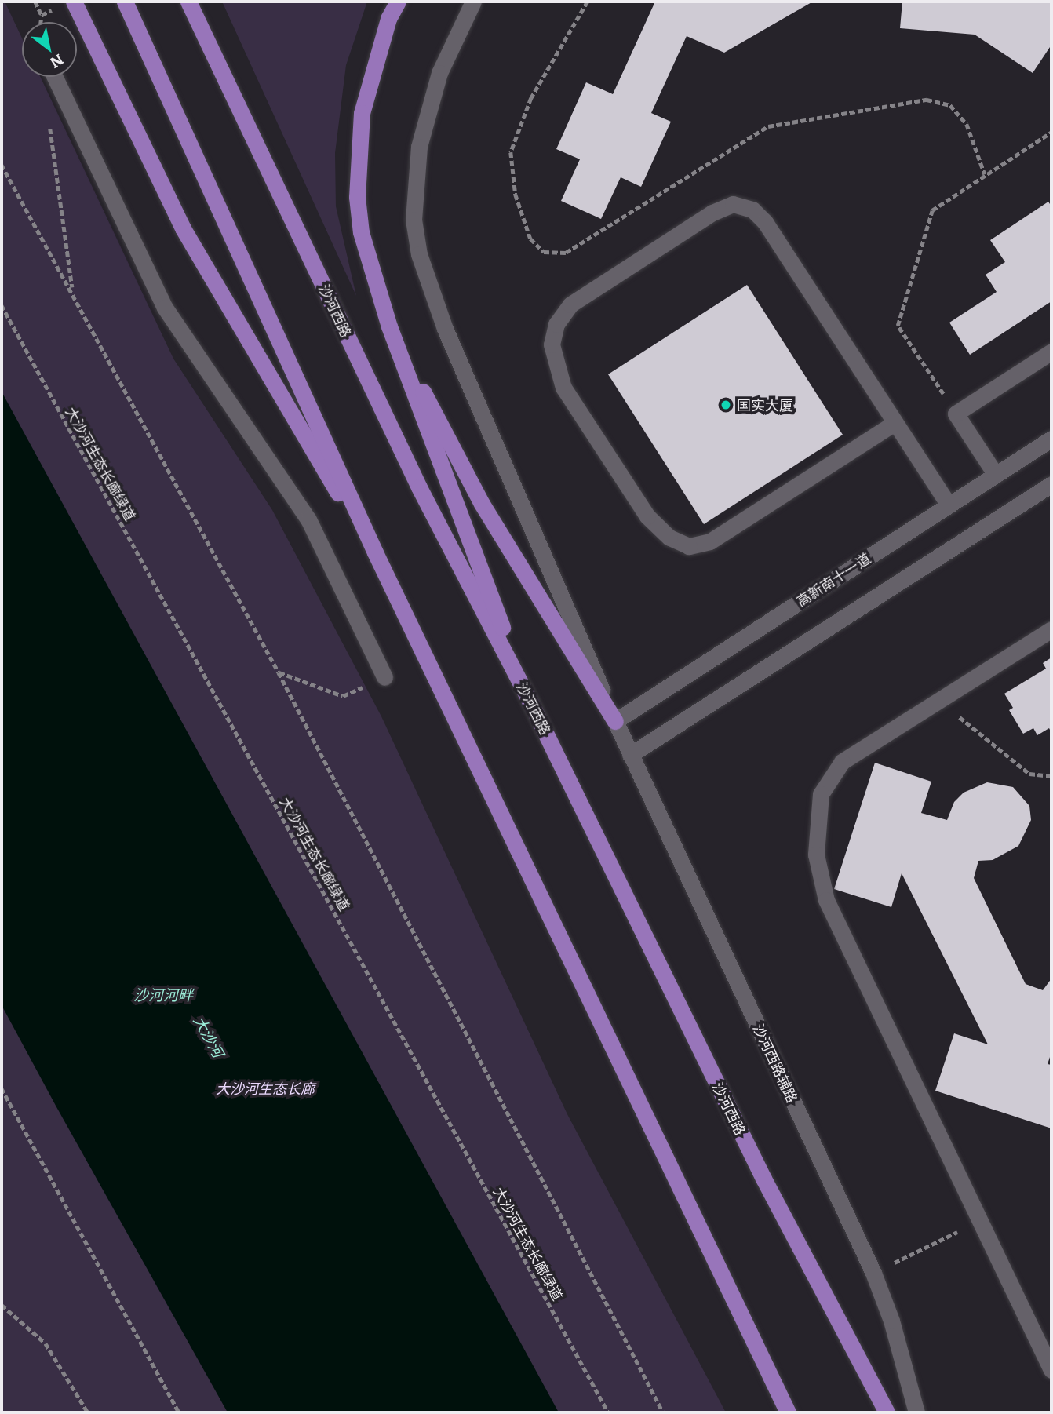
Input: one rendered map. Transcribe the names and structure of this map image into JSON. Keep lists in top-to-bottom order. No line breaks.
{"streets":{"main road":["沙河西路"],"street":["高新南十一道","沙河西路辅路"],"path":["大沙河生态长廊绿道"]},"crossings":[["高新南十一道","沙河西路辅路"]],"water":["沙河河畔","大沙河"],"parks":["大沙河生态长廊"],"places":["国实大厦"],"north":"bottom right"}
